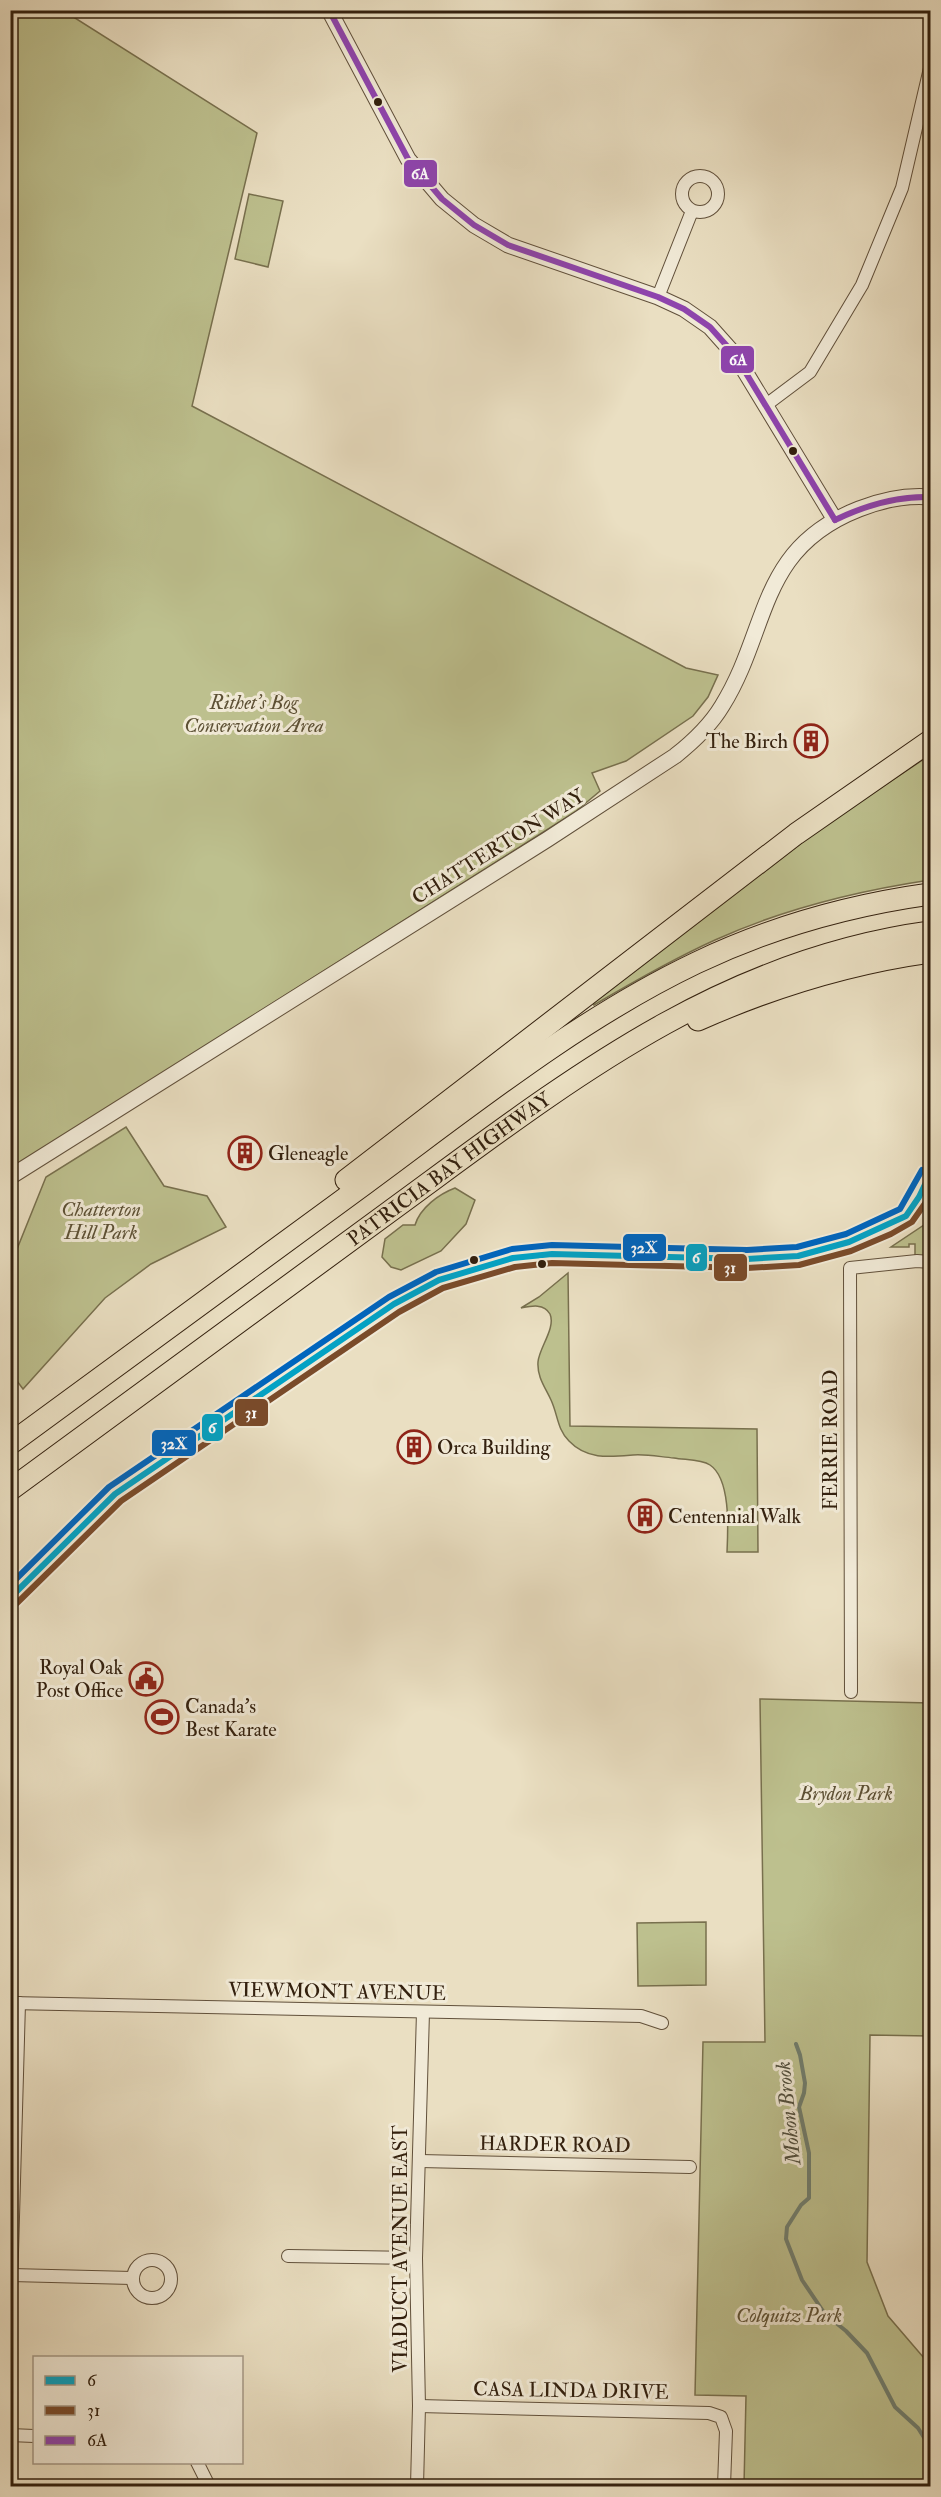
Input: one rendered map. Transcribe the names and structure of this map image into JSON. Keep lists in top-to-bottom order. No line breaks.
{"streets":{"highway":["PATRICIA BAY HIGHWAY"],"street":["CHATTERTON WAY","FERRIE ROAD","VIEWMONT AVENUE","HARDER ROAD","VIADUCT AVENUE EAST","CASA LINDA DRIVE"]},"crossings":[["VIEWMONT AVENUE","VIADUCT AVENUE EAST"],["HARDER ROAD","VIADUCT AVENUE EAST"],["VIADUCT AVENUE EAST","CASA LINDA DRIVE"]],"water":["Mohon Brook"],"parks":["Rithet's Bog Conservation Area","Chatterton Hill Park","Brydon Park","Colquitz Park"],"places":{"building":["The Birch","Gleneagle","Orca Building","Centennial Walk"],"public building":["Royal Oak Post Office"],"sports":["Canada's Best Karate"]},"lines":["transit line 6A","transit line 32X","transit line 6","transit line 31"],"legend":["6","31","6A"]}
